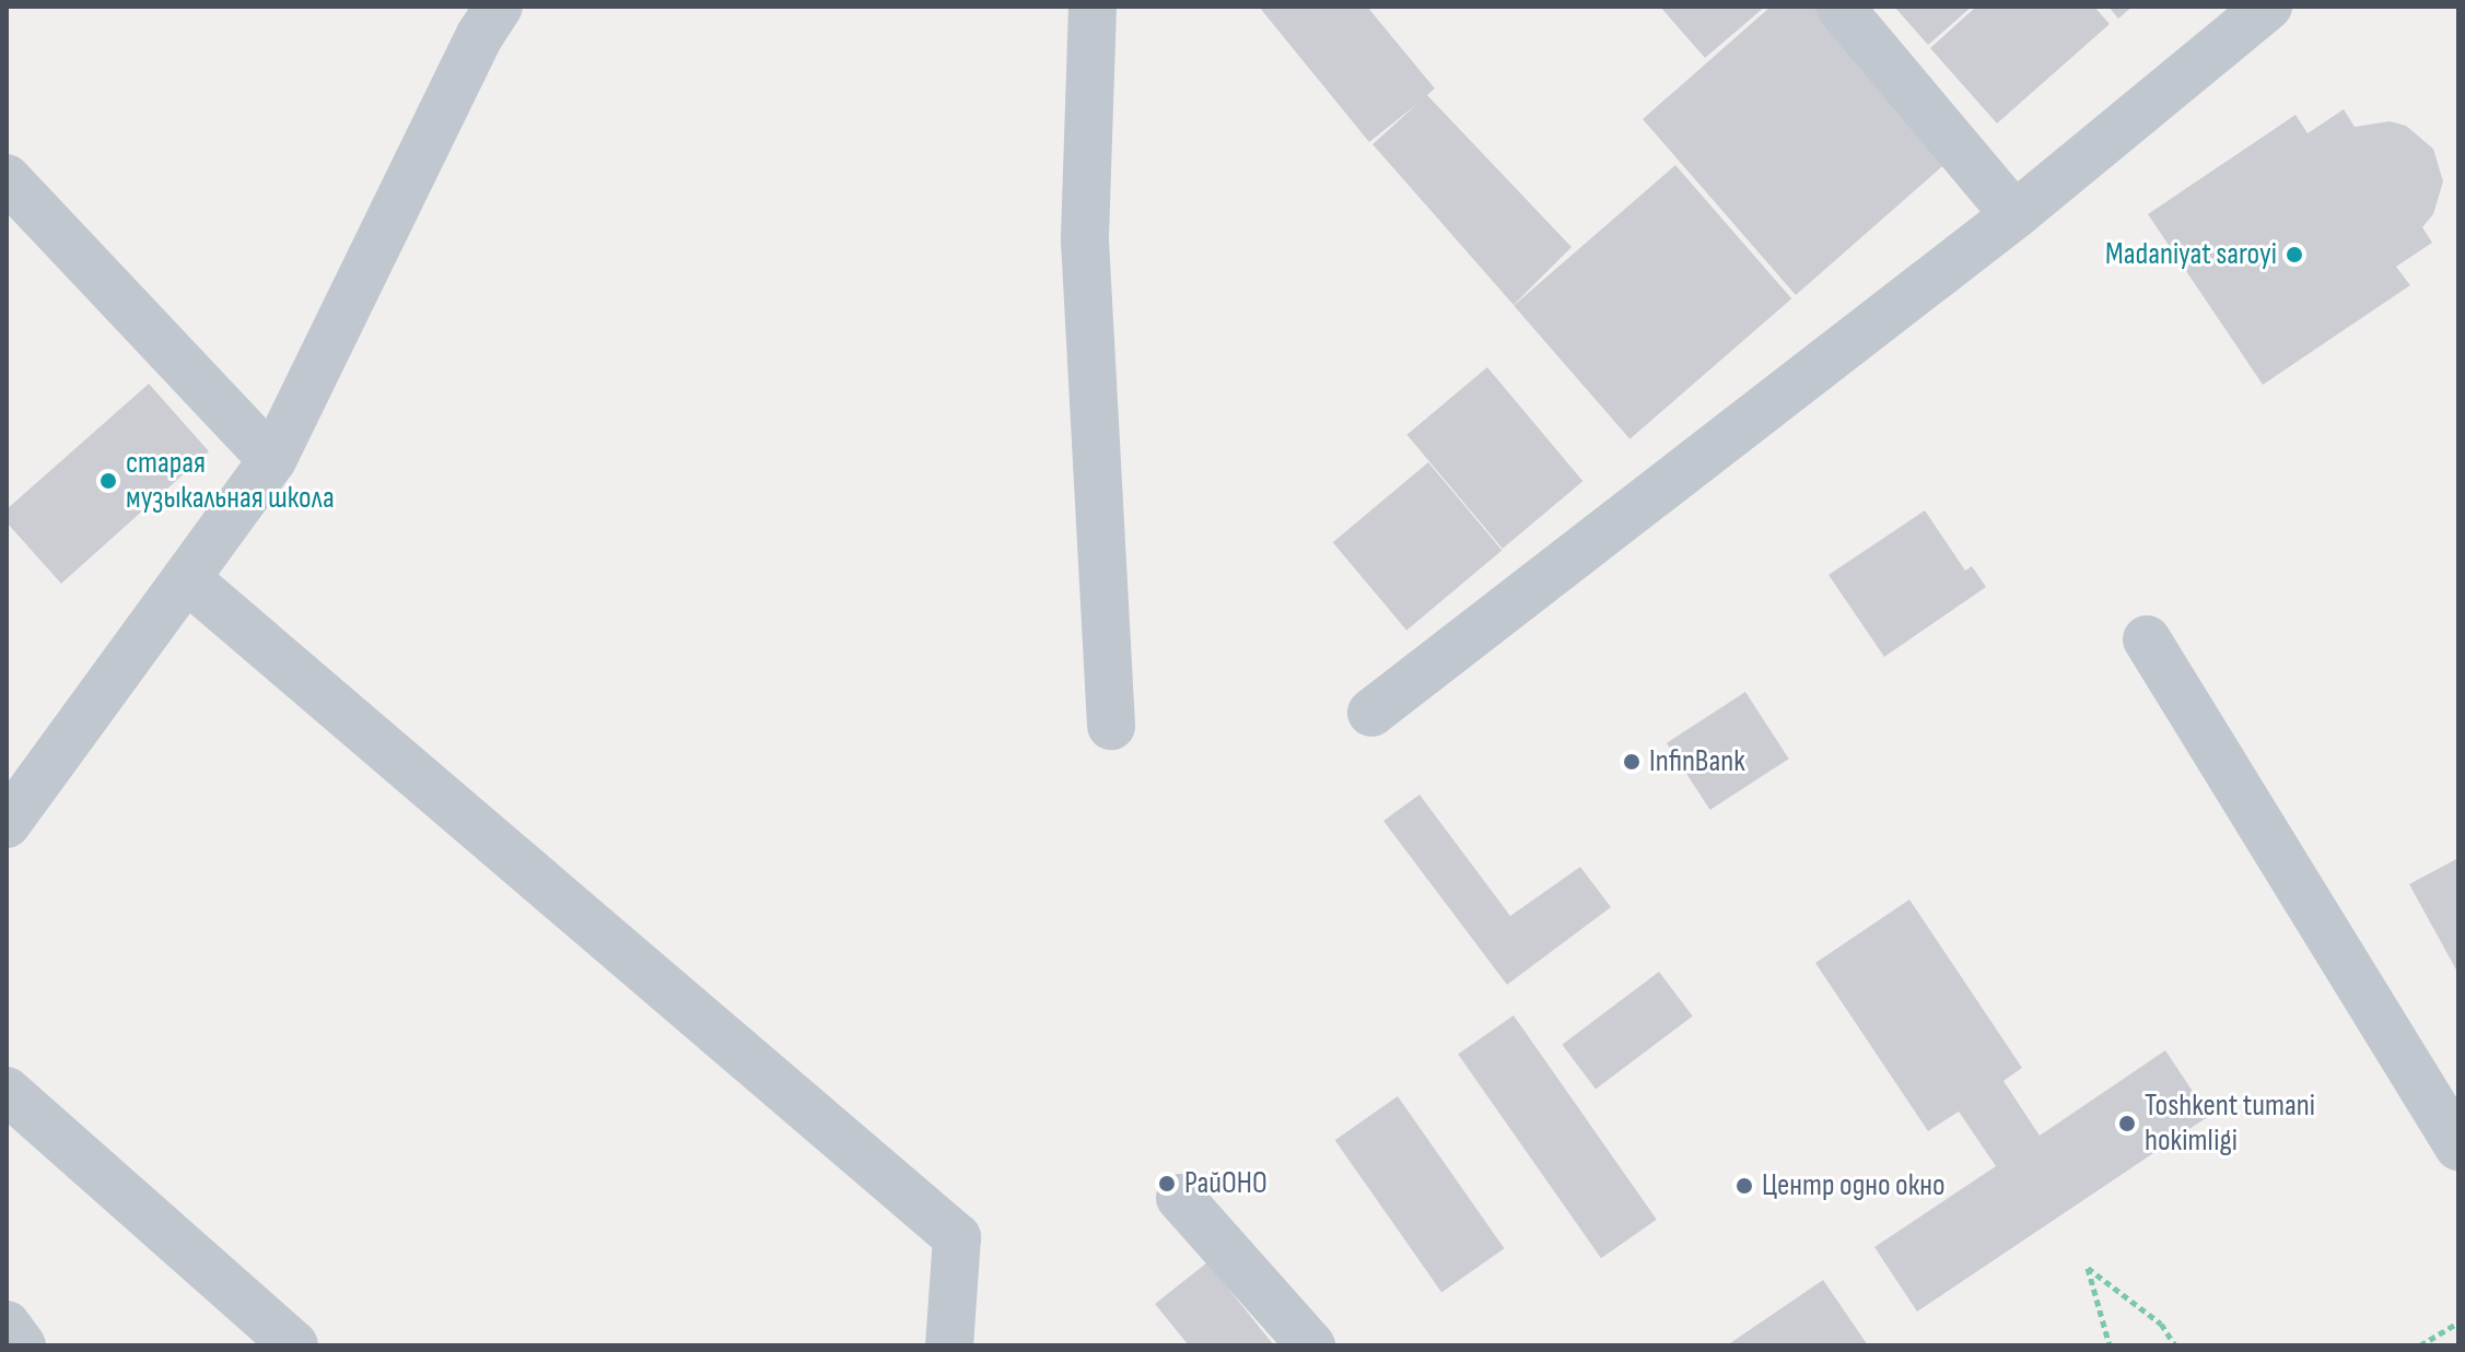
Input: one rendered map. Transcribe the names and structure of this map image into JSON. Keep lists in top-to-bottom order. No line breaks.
{"places":["Madaniyat saroyi","старая музыкальная школа","InfinBank","Toshkent tumani hokimligi","РайОНО","Центр одно окно"]}
